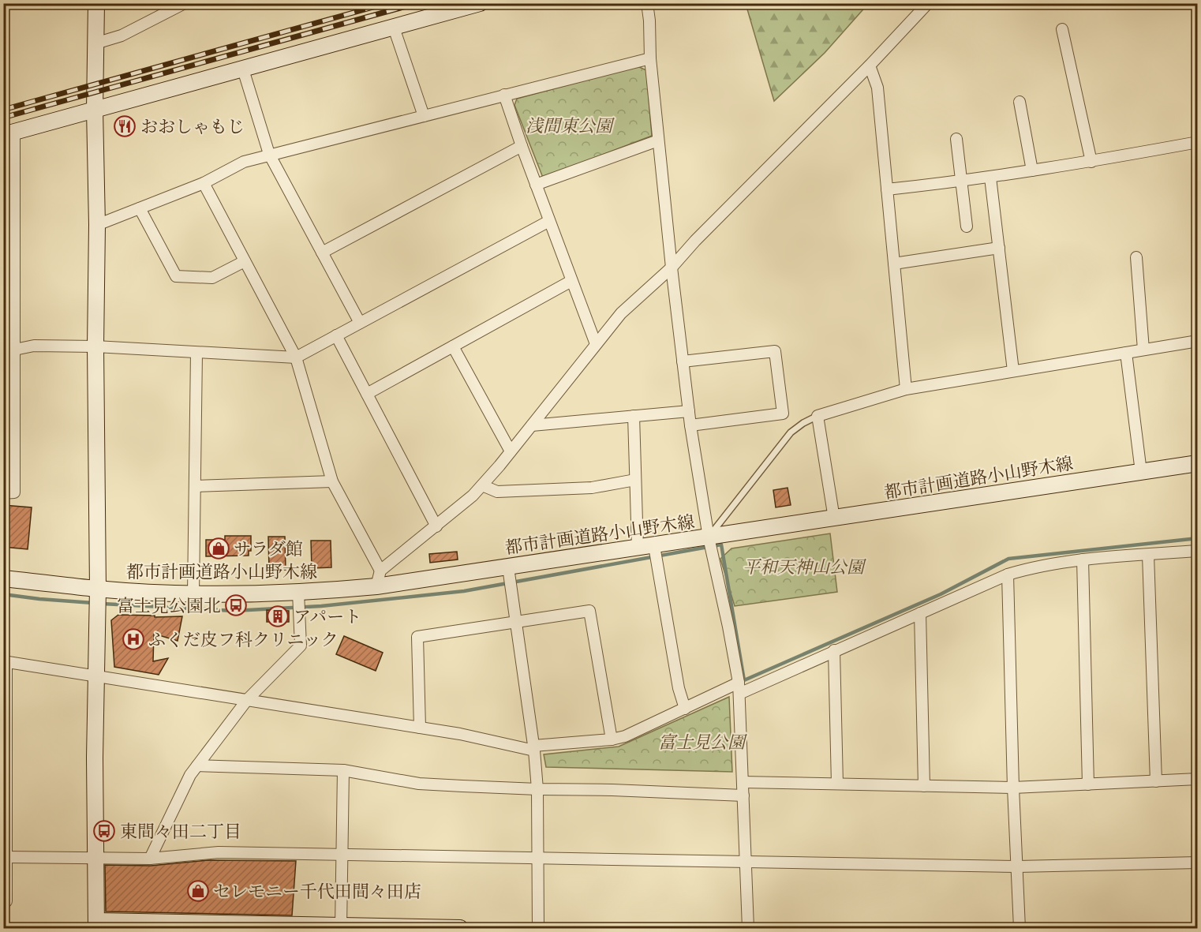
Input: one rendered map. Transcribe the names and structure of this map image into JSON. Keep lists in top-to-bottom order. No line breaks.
{"streets":{"street":["都市計画道路小山野木線"]},"parks":["浅間東公園","平和天神山公園","富士見公園"],"places":{"restaurant":["おおしゃもじ"],"shop":["サラダ館","セレモニー千代田間々田店"],"bus stop":["富士見公園北","東間々田二丁目"],"building":["アパート"],"hospital":["ふくだ皮フ科クリニック"]}}
